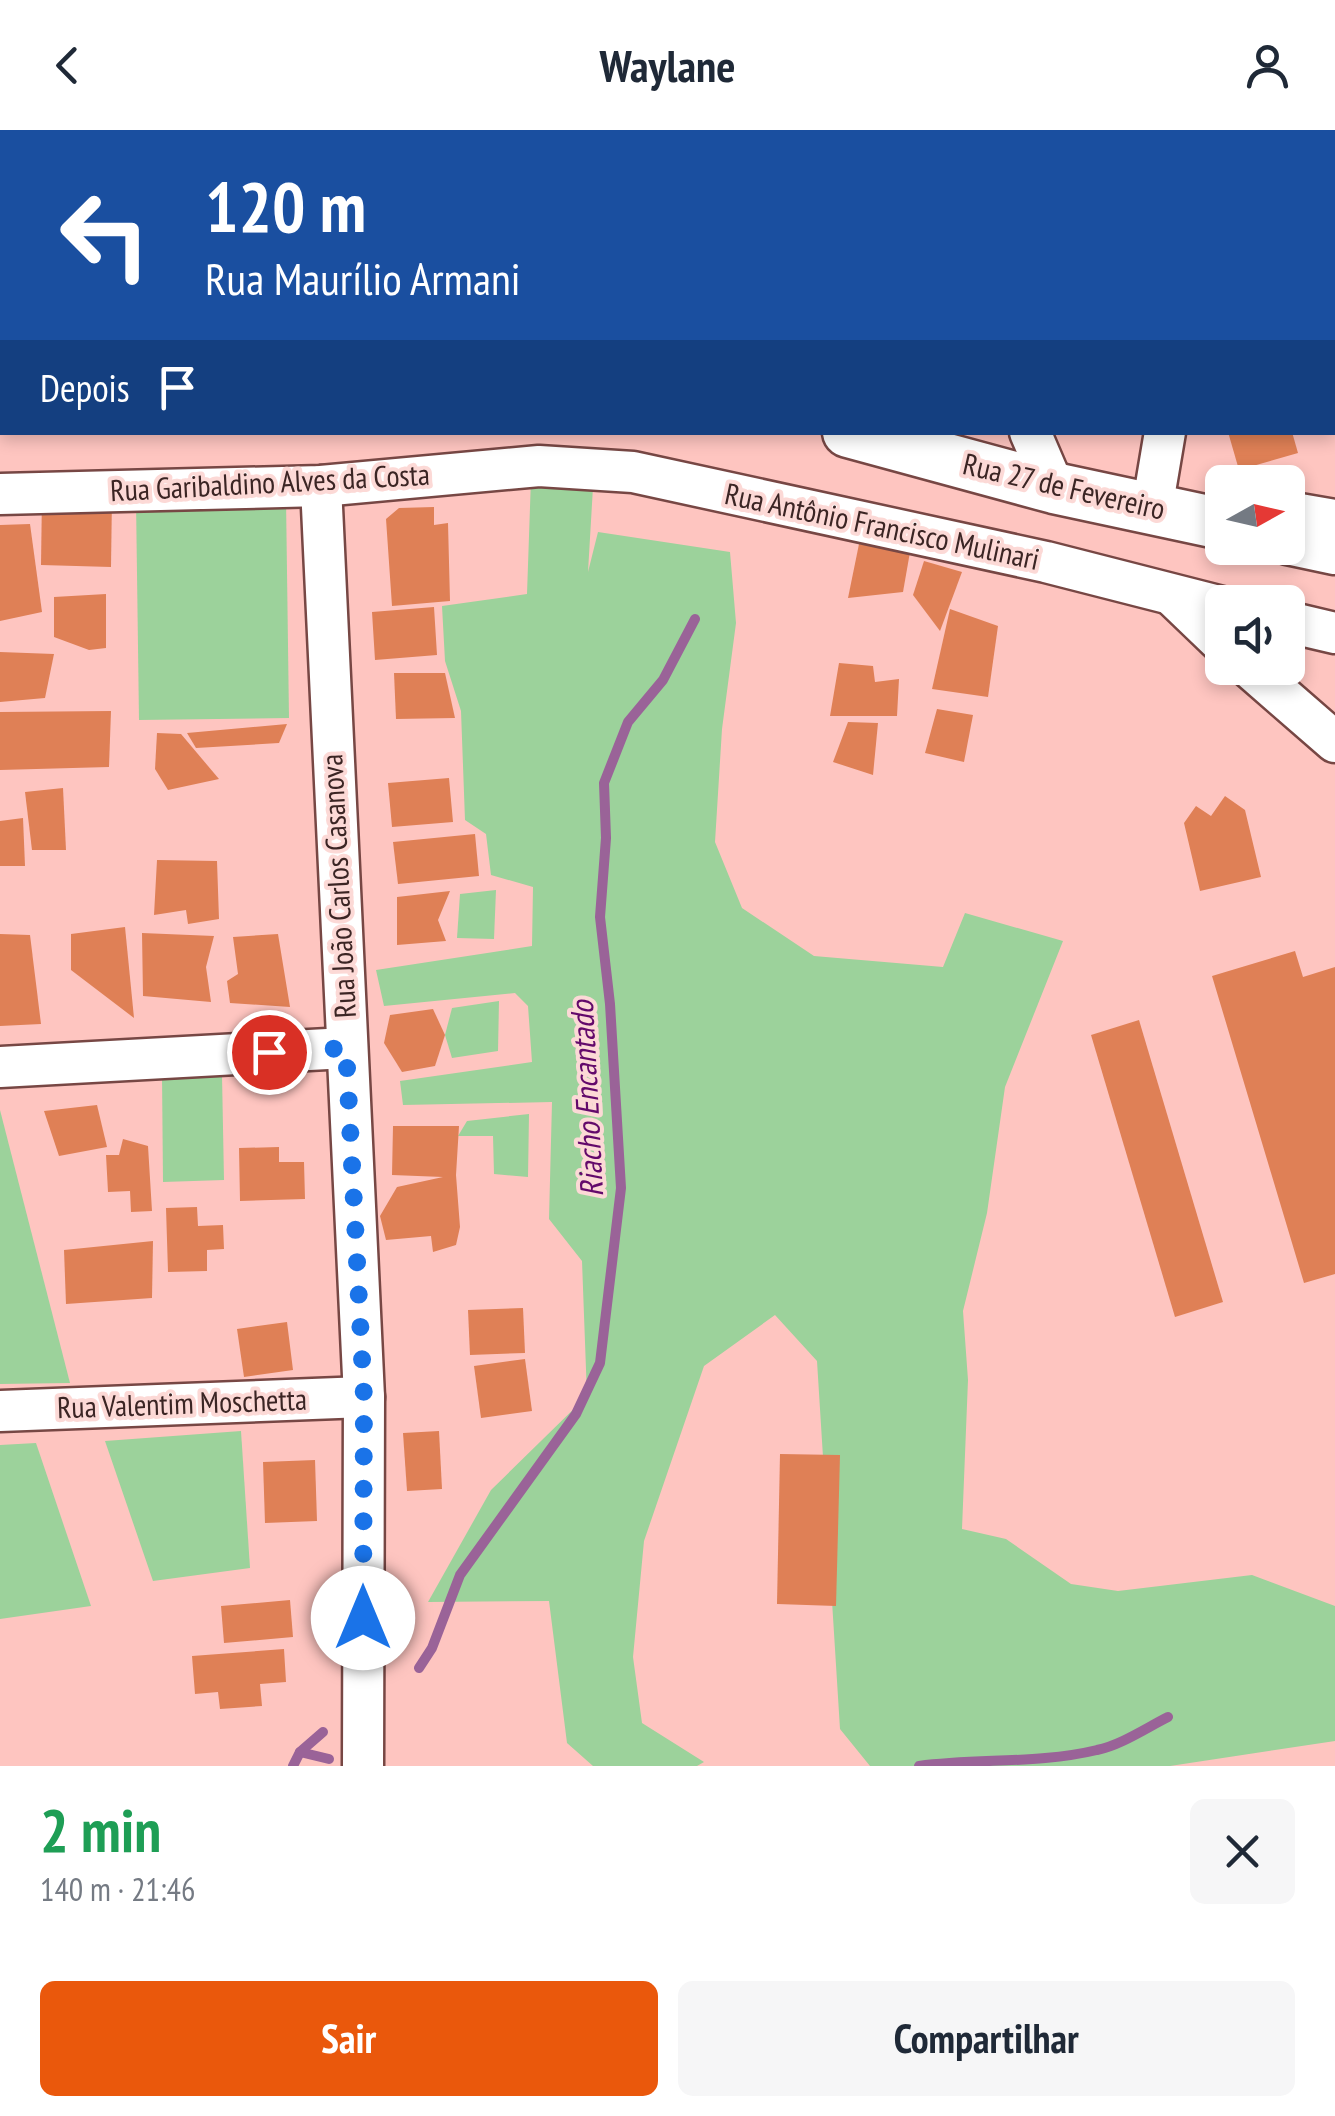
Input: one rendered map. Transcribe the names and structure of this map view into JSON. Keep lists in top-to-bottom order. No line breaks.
{"streets":{"main road":["Rua 27 de Fevereiro"],"street":["Rua Garibaldino Alves da Costa","Rua Antônio Francisco Mulinari","Rua João Carlos Casanova","Rua Valentim Moschetta"]},"crossings":[["Rua Garibaldino Alves da Costa","Rua Antônio Francisco Mulinari"],["Rua Garibaldino Alves da Costa","Rua João Carlos Casanova"],["Rua João Carlos Casanova","Rua Valentim Moschetta"]],"water":["Riacho Encantado"],"north":"right","page":{"header":"Waylane","turn":["120 m","Rua Maurílio Armani"],"then":"Depois","heading":["2 min","140 m · 21:46"],"buttons":["Sair","Compartilhar"]}}
